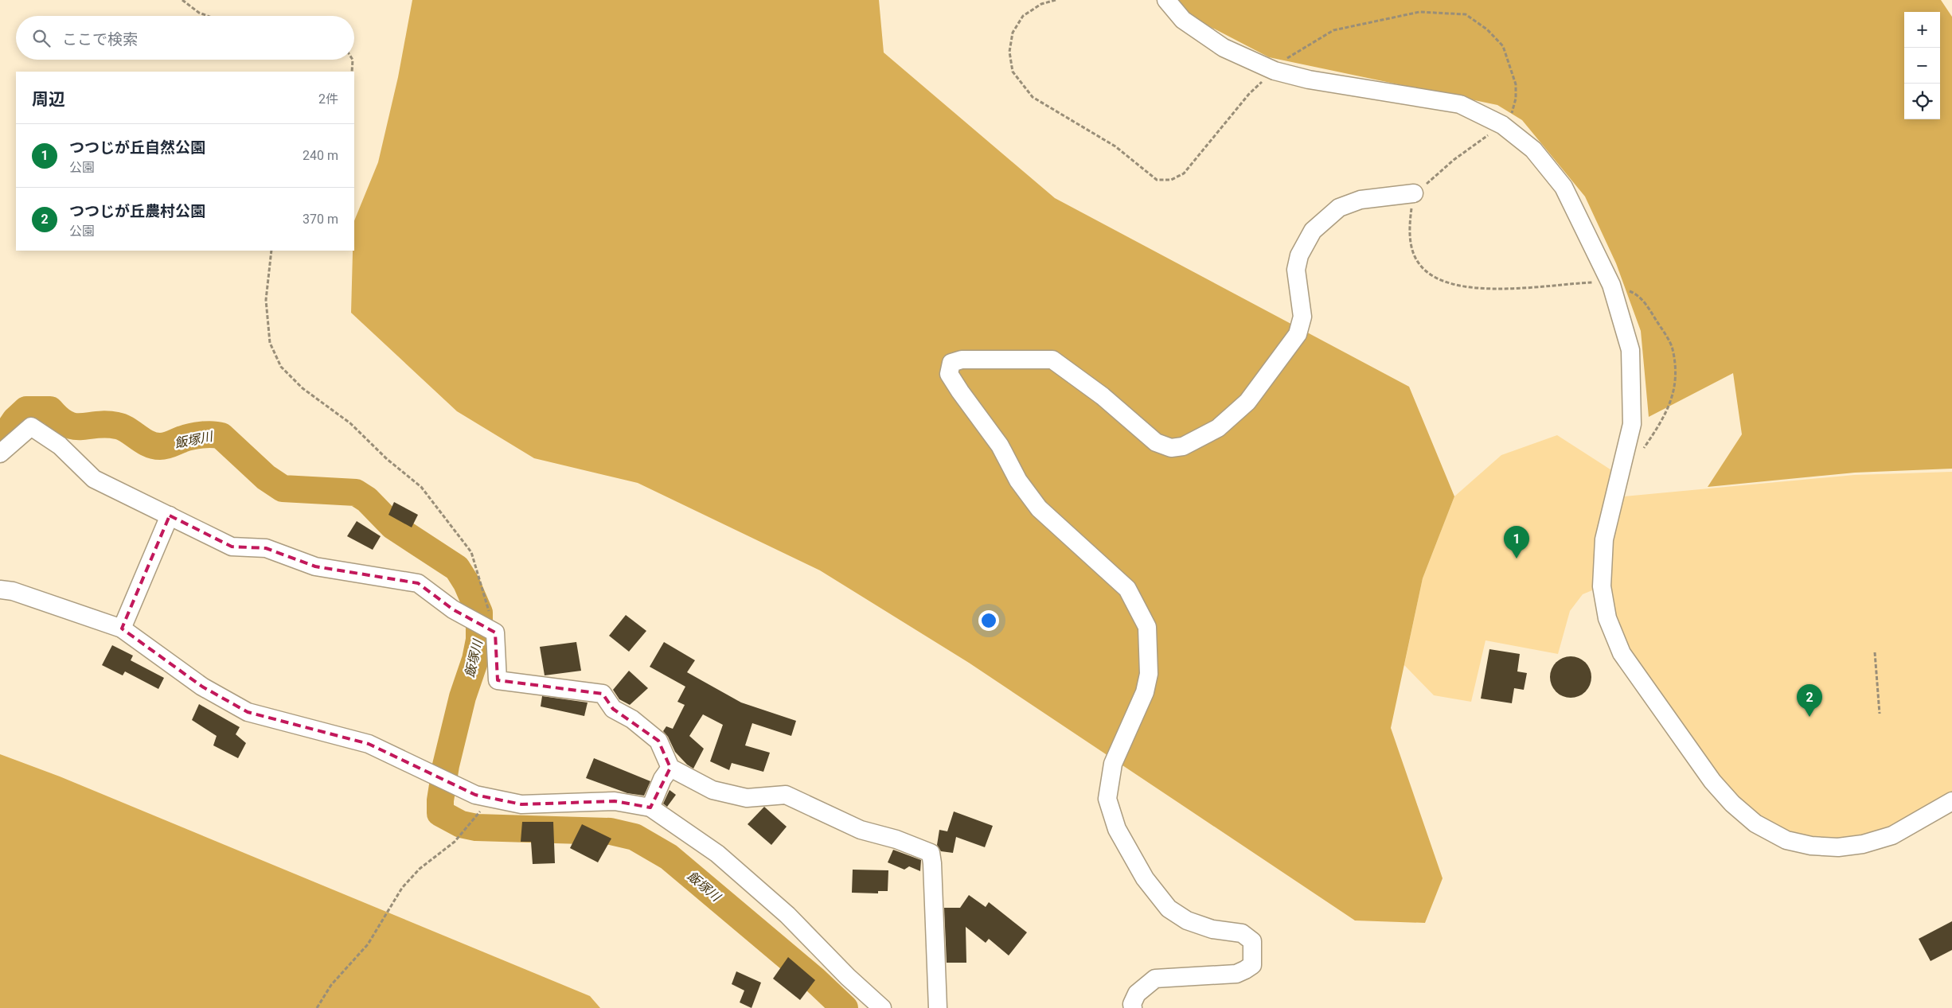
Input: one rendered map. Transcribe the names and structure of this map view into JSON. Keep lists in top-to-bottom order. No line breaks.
{"water":["飯塚川"],"page":{"map_buttons":["+","−"],"search":"ここで検索","heading":["周辺","2件"],"list":[{"mark":"1","name":"つつじが丘自然公園","note":"公園","value":"240 m"},{"mark":"2","name":"つつじが丘農村公園","note":"公園","value":"370 m"}],"pins":["1","2"]}}
